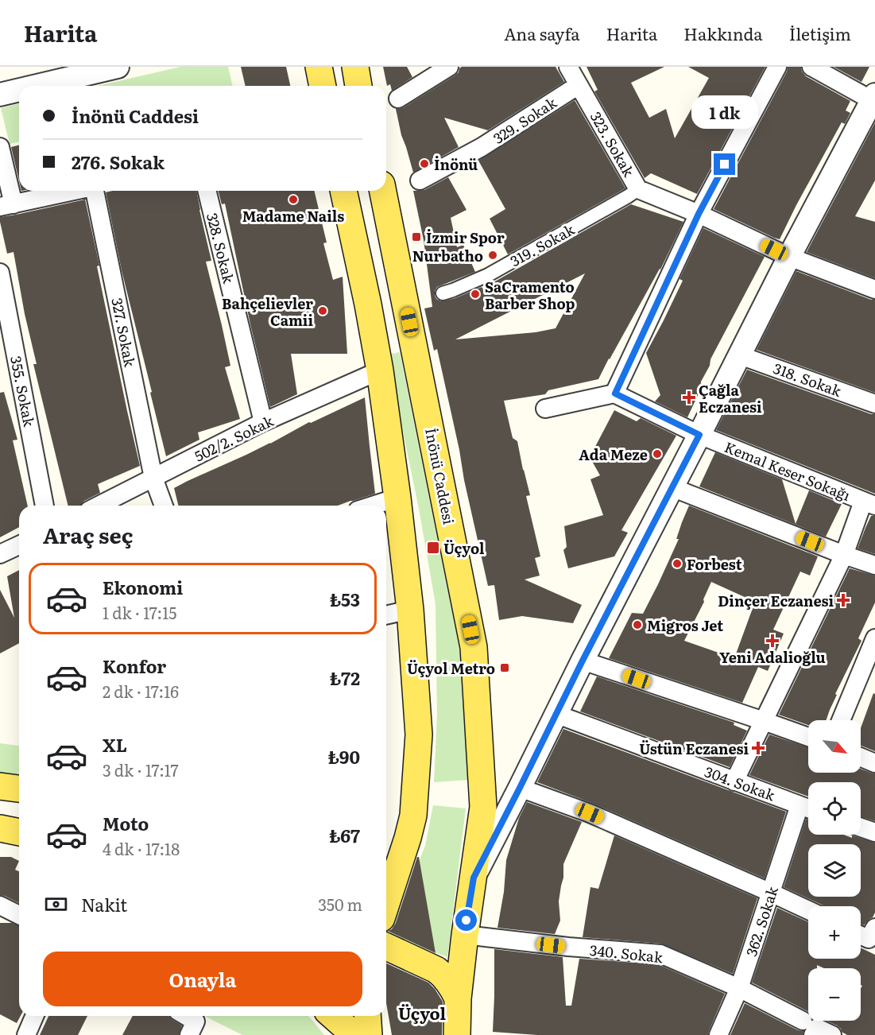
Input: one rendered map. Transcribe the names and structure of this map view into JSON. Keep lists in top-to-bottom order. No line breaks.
{"streets":{"main road":["İnönü Caddesi"],"street":["329. Sokak","323. Sokak","319. Sokak","328. Sokak","327. Sokak","318. Sokak","355. Sokak","502/2. Sokak","Kemal Keser Sokağı","304. Sokak","362. Sokak","340. Sokak"]},"crossings":[["329. Sokak","323. Sokak"],["323. Sokak","319. Sokak"],["328. Sokak","502/2. Sokak"],["327. Sokak","502/2. Sokak"],["İnönü Caddesi","340. Sokak"],["304. Sokak","362. Sokak"],["362. Sokak","340. Sokak"]],"districts":["Üçyol"],"places":{"other":["İnönü","Madame Nails","Nurbatho","SaCramento Barber Shop","Bahçelievler Camii","Ada Meze","Forbest","Migros Jet"],"transit":["İzmir Spor","Üçyol","Üçyol Metro"],"health":["Çağla Eczanesi","Dinçer Eczanesi","Yeni Adalioğlu","Üstün Eczanesi"]},"north":"bottom right","page":{"header":"Harita","nav":["Ana sayfa","Harita","Hakkında","İletişim"],"banner":["İnönü Caddesi","276. Sokak"],"bubble":"1 dk","heading":"Araç seç","list":[{"name":"Ekonomi","note":"1 dk · 17:15","value":"₺53"},{"name":"Konfor","note":"2 dk · 17:16","value":"₺72"},{"name":"XL","note":"3 dk · 17:17","value":"₺90"},{"name":"Moto","note":"4 dk · 17:18","value":"₺67"}],"map_buttons":["+","−"],"pay":["Nakit","350 m"],"buttons":"Onayla"}}
